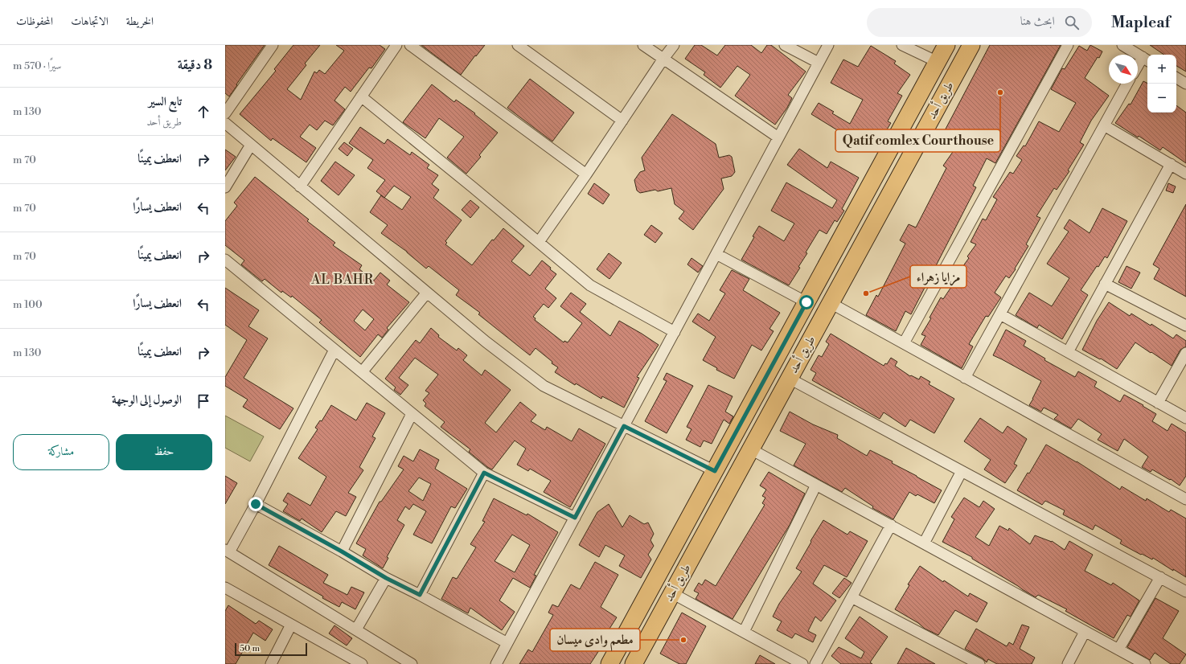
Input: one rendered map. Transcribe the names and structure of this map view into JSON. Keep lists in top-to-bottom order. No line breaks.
{"streets":{"main road":["طريق أحد"]},"districts":["AL BAHR"],"places":["Qatif comlex Courthouse","مزايا زهراء","مطعم وادى ميسان"],"scale_bar":"50 m","north":"bottom right","page":{"header":"Mapleaf","search":"ابحث هنا","nav":["الخريطة","الاتجاهات","المحفوظات"],"heading":["8 دقيقة","سيرًا · 570 m"],"map_buttons":["+","−"],"list":[["تابع السير","طريق أحد","130 m"],["انعطف يمينًا","70 m"],["انعطف يسارًا","70 m"],["انعطف يمينًا","70 m"],["انعطف يسارًا","100 m"],["انعطف يمينًا","130 m"],"الوصول إلى الوجهة"],"buttons":["حفظ","مشاركة"],"scale":"50 m"}}
